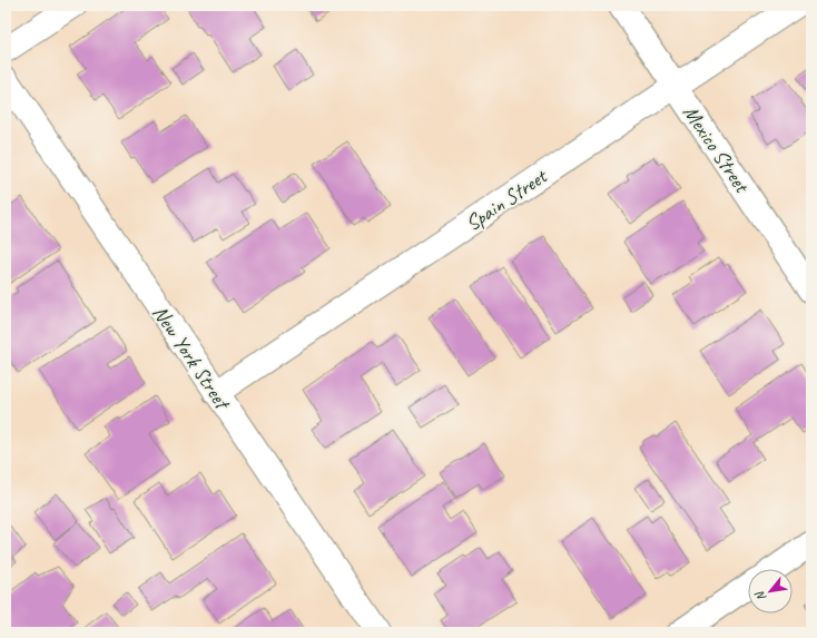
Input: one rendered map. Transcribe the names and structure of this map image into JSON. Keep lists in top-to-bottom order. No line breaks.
{"streets":{"street":["Mexico Street","Spain Street","New York Street"]},"crossings":[["Mexico Street","Spain Street"],["Spain Street","New York Street"]],"north":"bottom left"}
